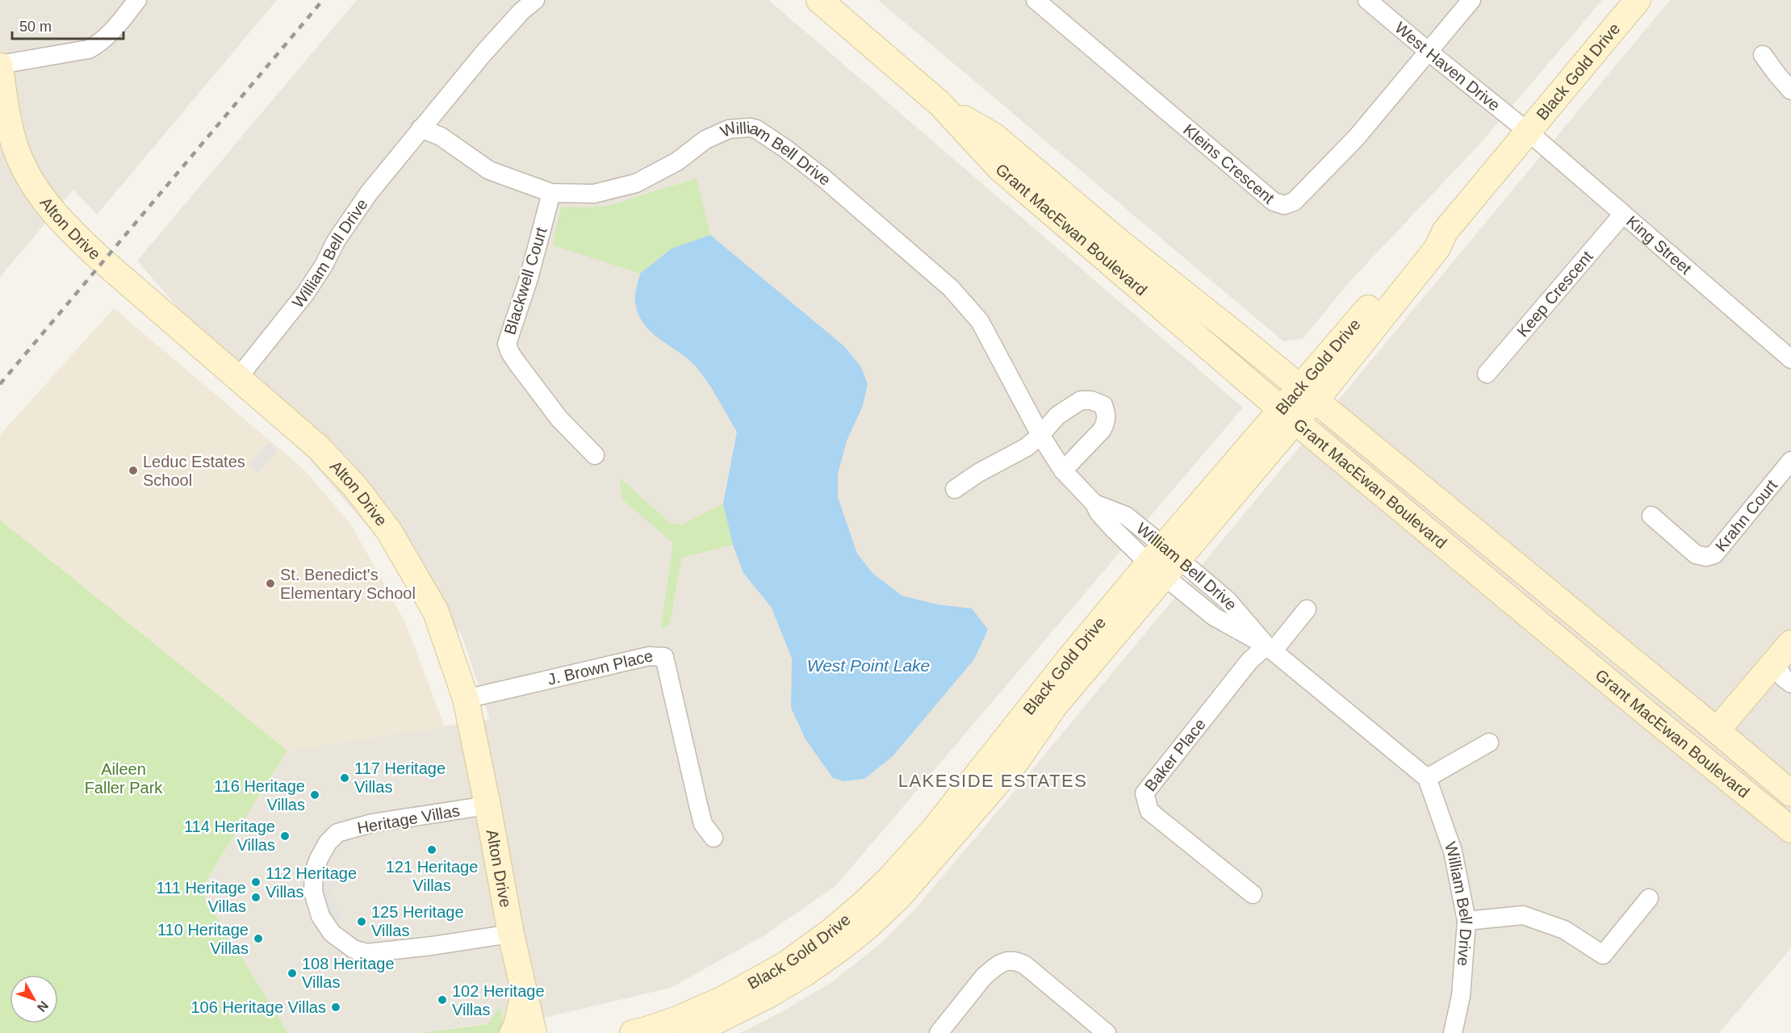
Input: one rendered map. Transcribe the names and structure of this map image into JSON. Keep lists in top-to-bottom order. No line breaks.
{"streets":{"main road":["Black Gold Drive","Alton Drive","Grant MacEwan Boulevard"],"street":["West Haven Drive","William Bell Drive","Kleins Crescent","King Street","Blackwell Court","Keep Crescent","Krahn Court","J. Brown Place","Baker Place","Heritage Villas"]},"crossings":[["West Haven Drive","Black Gold Drive"],["West Haven Drive","Kleins Crescent"],["West Haven Drive","King Street"],["Black Gold Drive","William Bell Drive"],["Black Gold Drive","Grant MacEwan Boulevard"],["Black Gold Drive","King Street"],["William Bell Drive","Alton Drive"],["William Bell Drive","Blackwell Court"],["William Bell Drive","Baker Place"],["Alton Drive","J. Brown Place"],["Alton Drive","Heritage Villas"],["King Street","Keep Crescent"]],"districts":["LAKESIDE ESTATES"],"water":["West Point Lake"],"parks":["Aileen Faller Park"],"places":["Leduc Estates School","St. Benedict's Elementary School","117 Heritage Villas","116 Heritage Villas","114 Heritage Villas","121 Heritage Villas","112 Heritage Villas","111 Heritage Villas","125 Heritage Villas","110 Heritage Villas","108 Heritage Villas","102 Heritage Villas","106 Heritage Villas"],"scale_bar":"50 m","north":"bottom right"}
